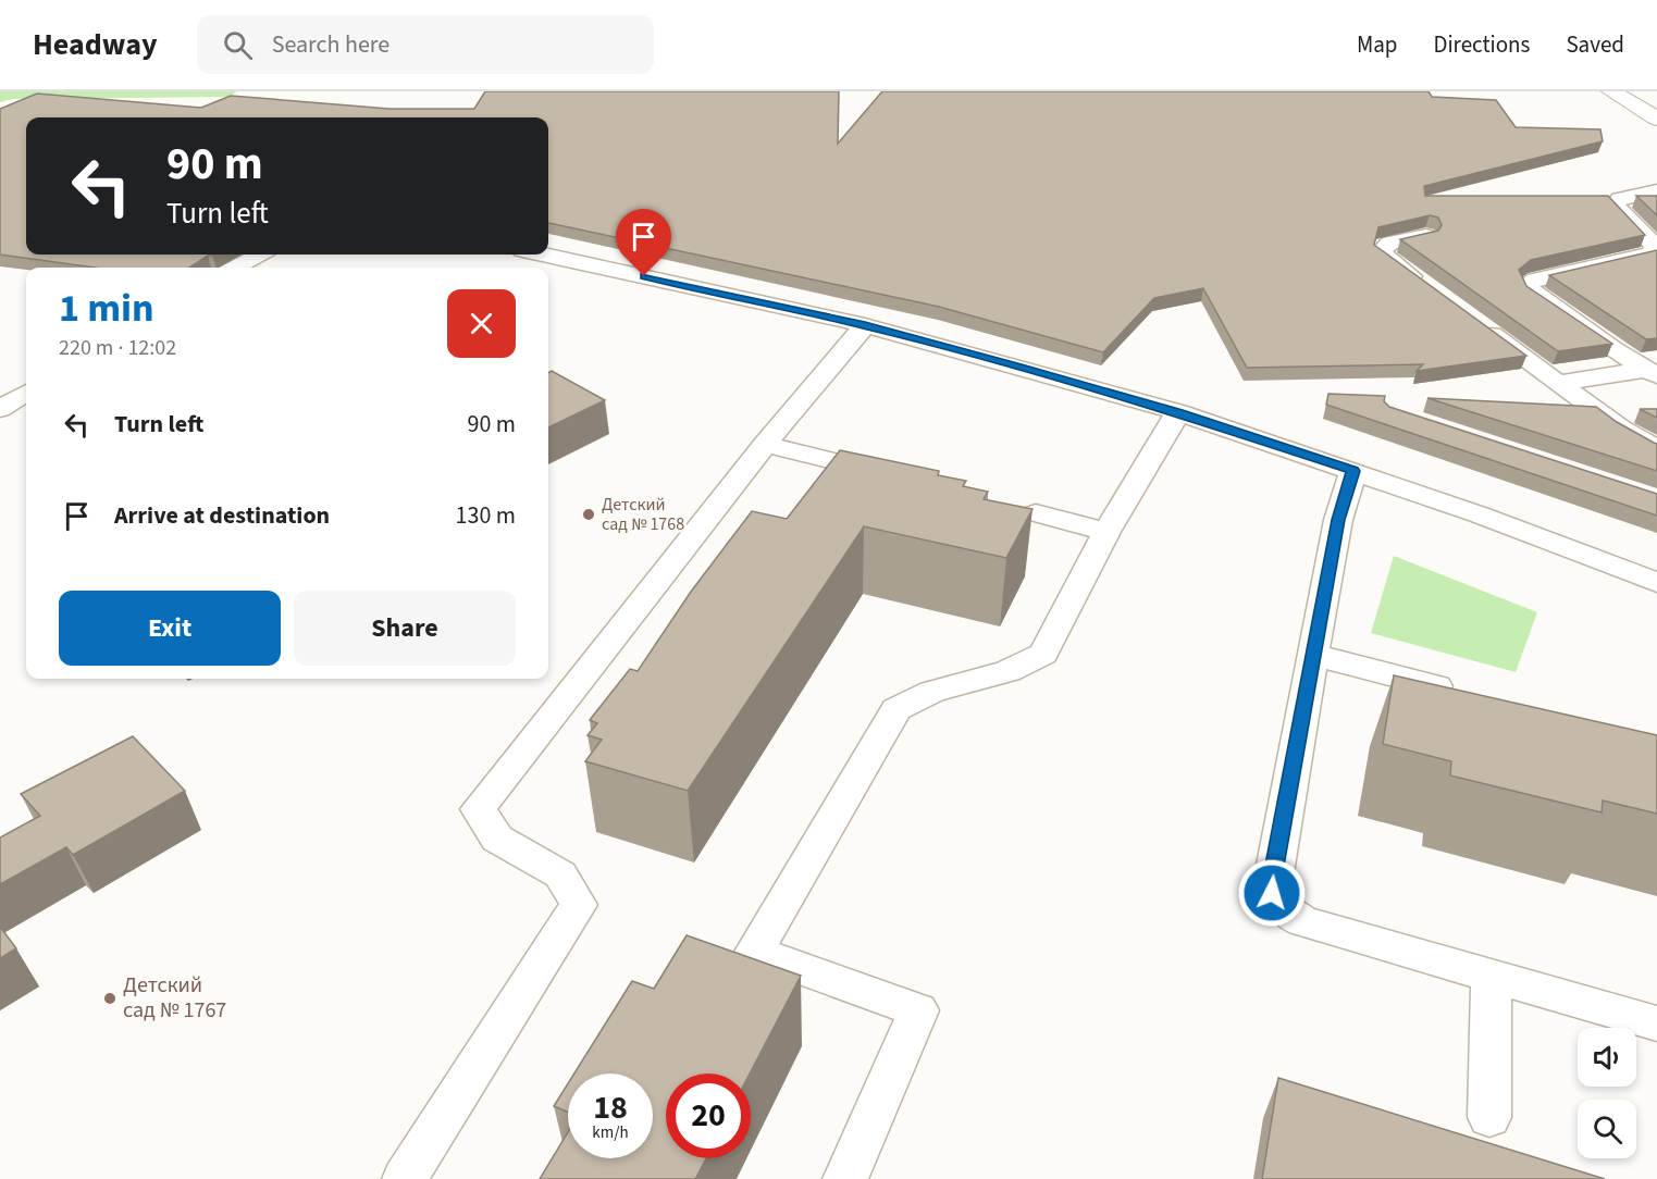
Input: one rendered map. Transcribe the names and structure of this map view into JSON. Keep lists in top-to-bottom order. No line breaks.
{"places":["Детский сад № 1768","Детский сад № 1767"],"page":{"header":"Headway","search":"Search here","nav":["Map","Directions","Saved"],"turn":["90 m","Turn left"],"heading":["1 min","220 m · 12:02"],"list":[{"name":"Turn left","value":"90 m"},{"name":"Arrive at destination","value":"130 m"}],"buttons":["Exit","Share"],"speed":"18 km/h","limit":"20"}}
